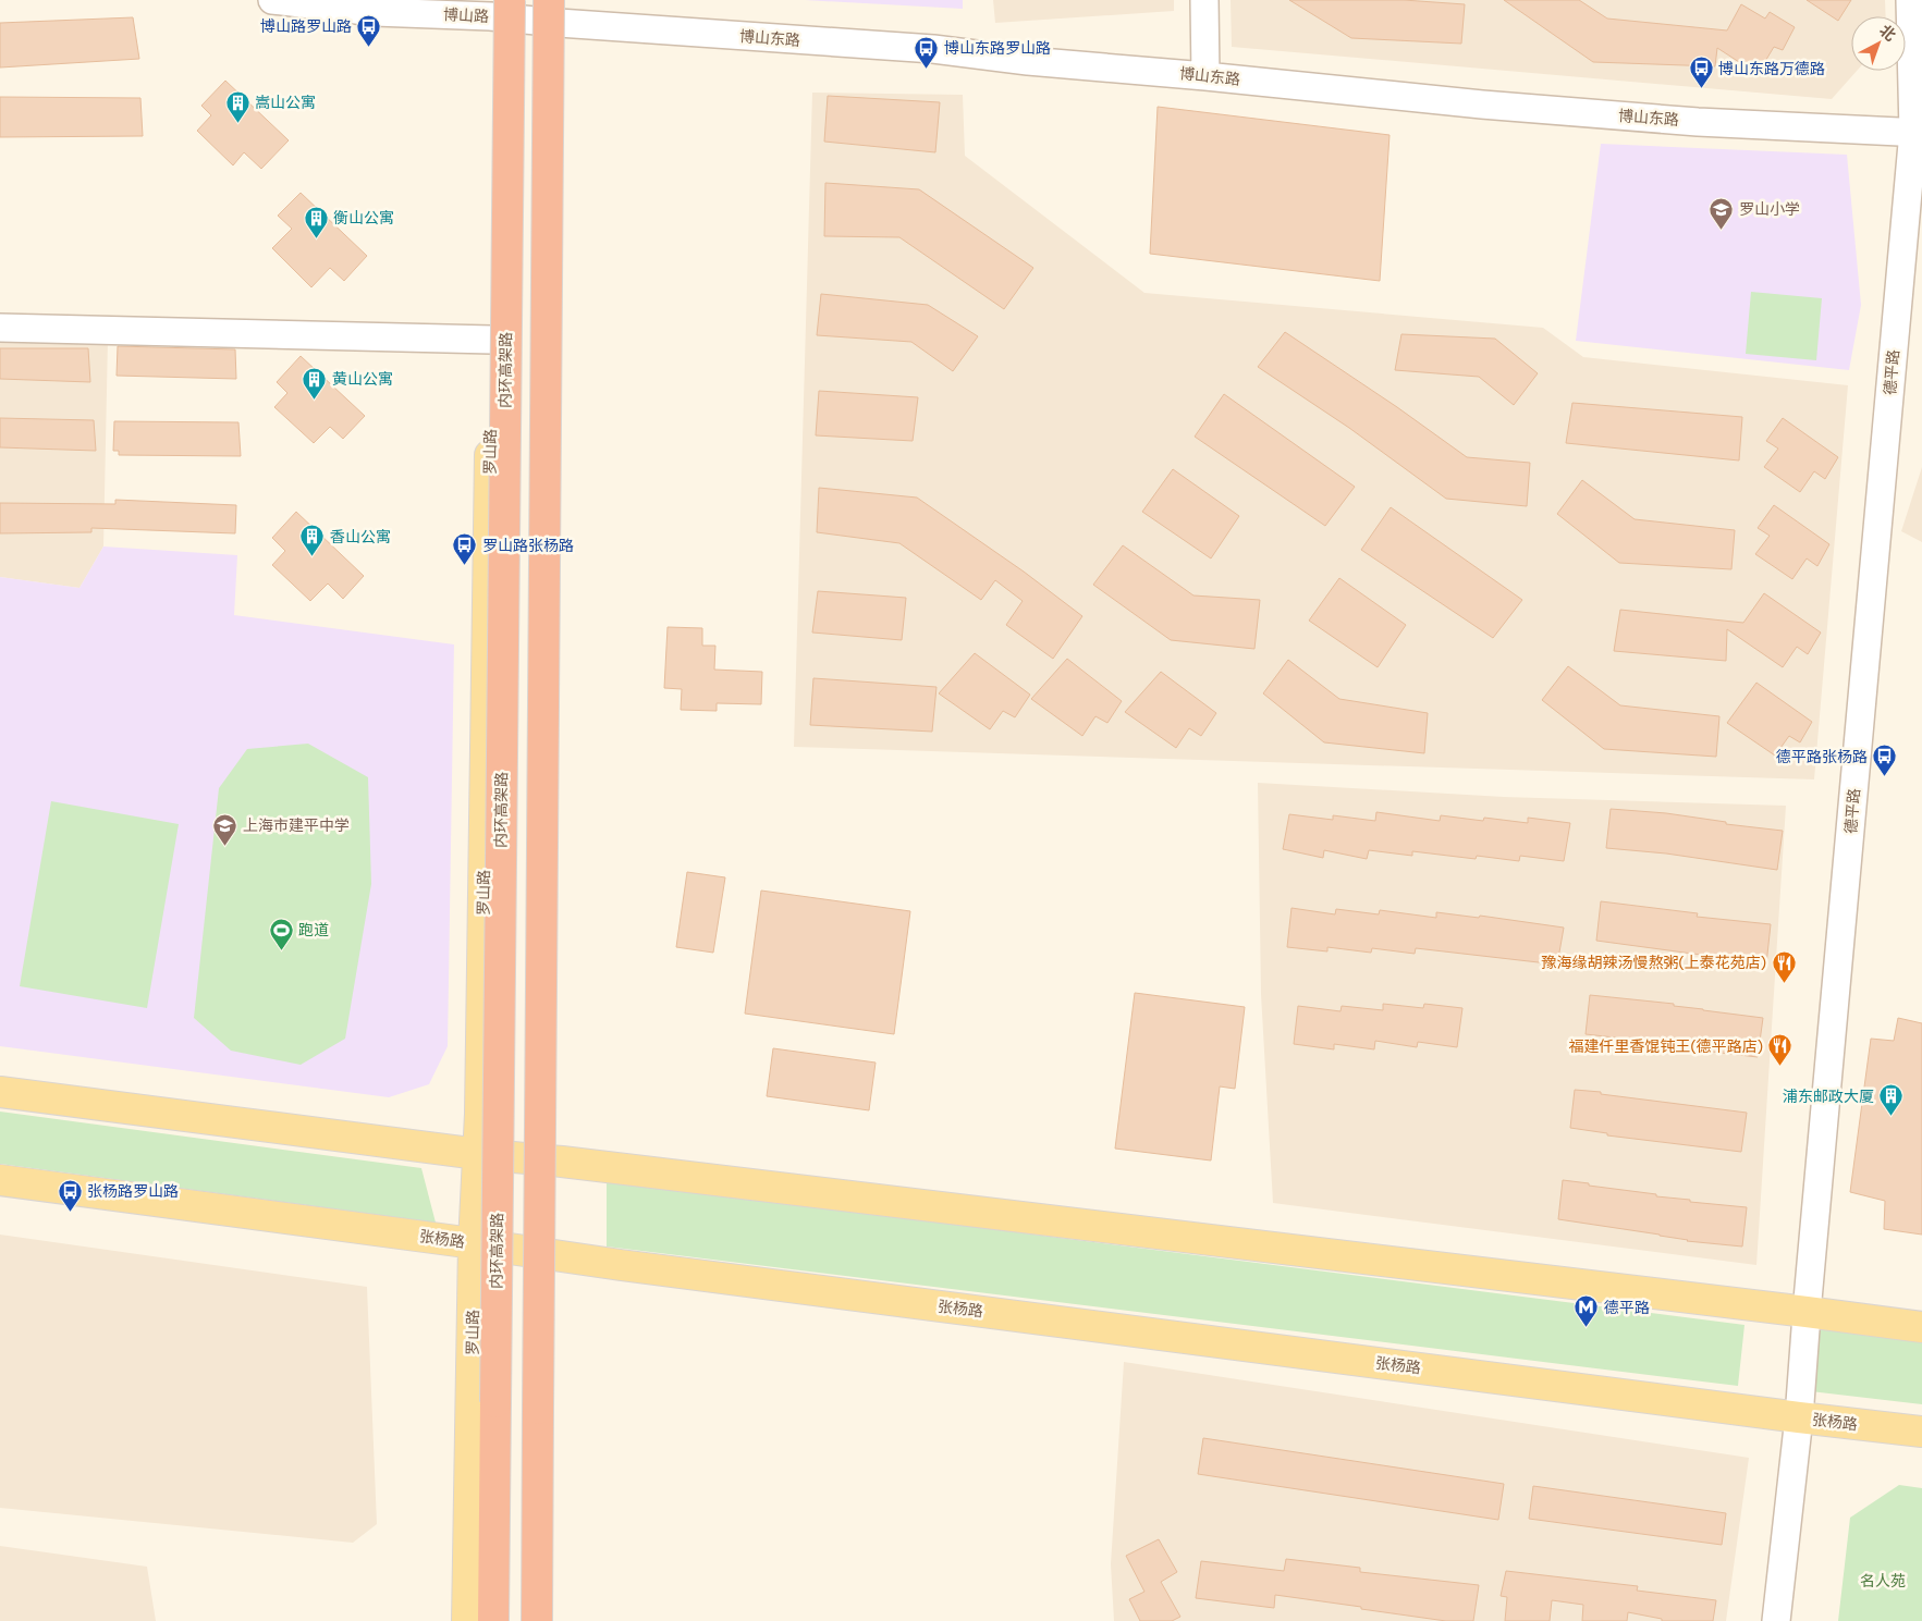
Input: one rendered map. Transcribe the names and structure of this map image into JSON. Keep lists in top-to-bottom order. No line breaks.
{"streets":{"highway":["内环高架路"],"main road":["罗山路","张杨路"],"street":["博山路","博山东路","德平路"]},"crossings":[["博山路","博山东路"],["博山路","内环高架路"],["博山路","罗山路"],["博山东路","内环高架路"],["博山东路","德平路"],["博山东路","罗山路"],["内环高架路","罗山路"],["德平路","张杨路"],["罗山路","张杨路"]],"parks":["名人苑"],"places":{"bus stop":["博山路罗山路","博山东路罗山路","博山东路万德路","罗山路张杨路","德平路张杨路","张杨路罗山路"],"building":["嵩山公寓","衡山公寓","黄山公寓","香山公寓","浦东邮政大厦"],"school or university":["罗山小学","上海市建平中学"],"sports":["跑道"],"restaurant":["豫海缘胡辣汤慢熬粥(上泰花苑店)","福建仟里香馄钝王(德平路店)"],"metro station":["德平路"]},"north":"top right"}
